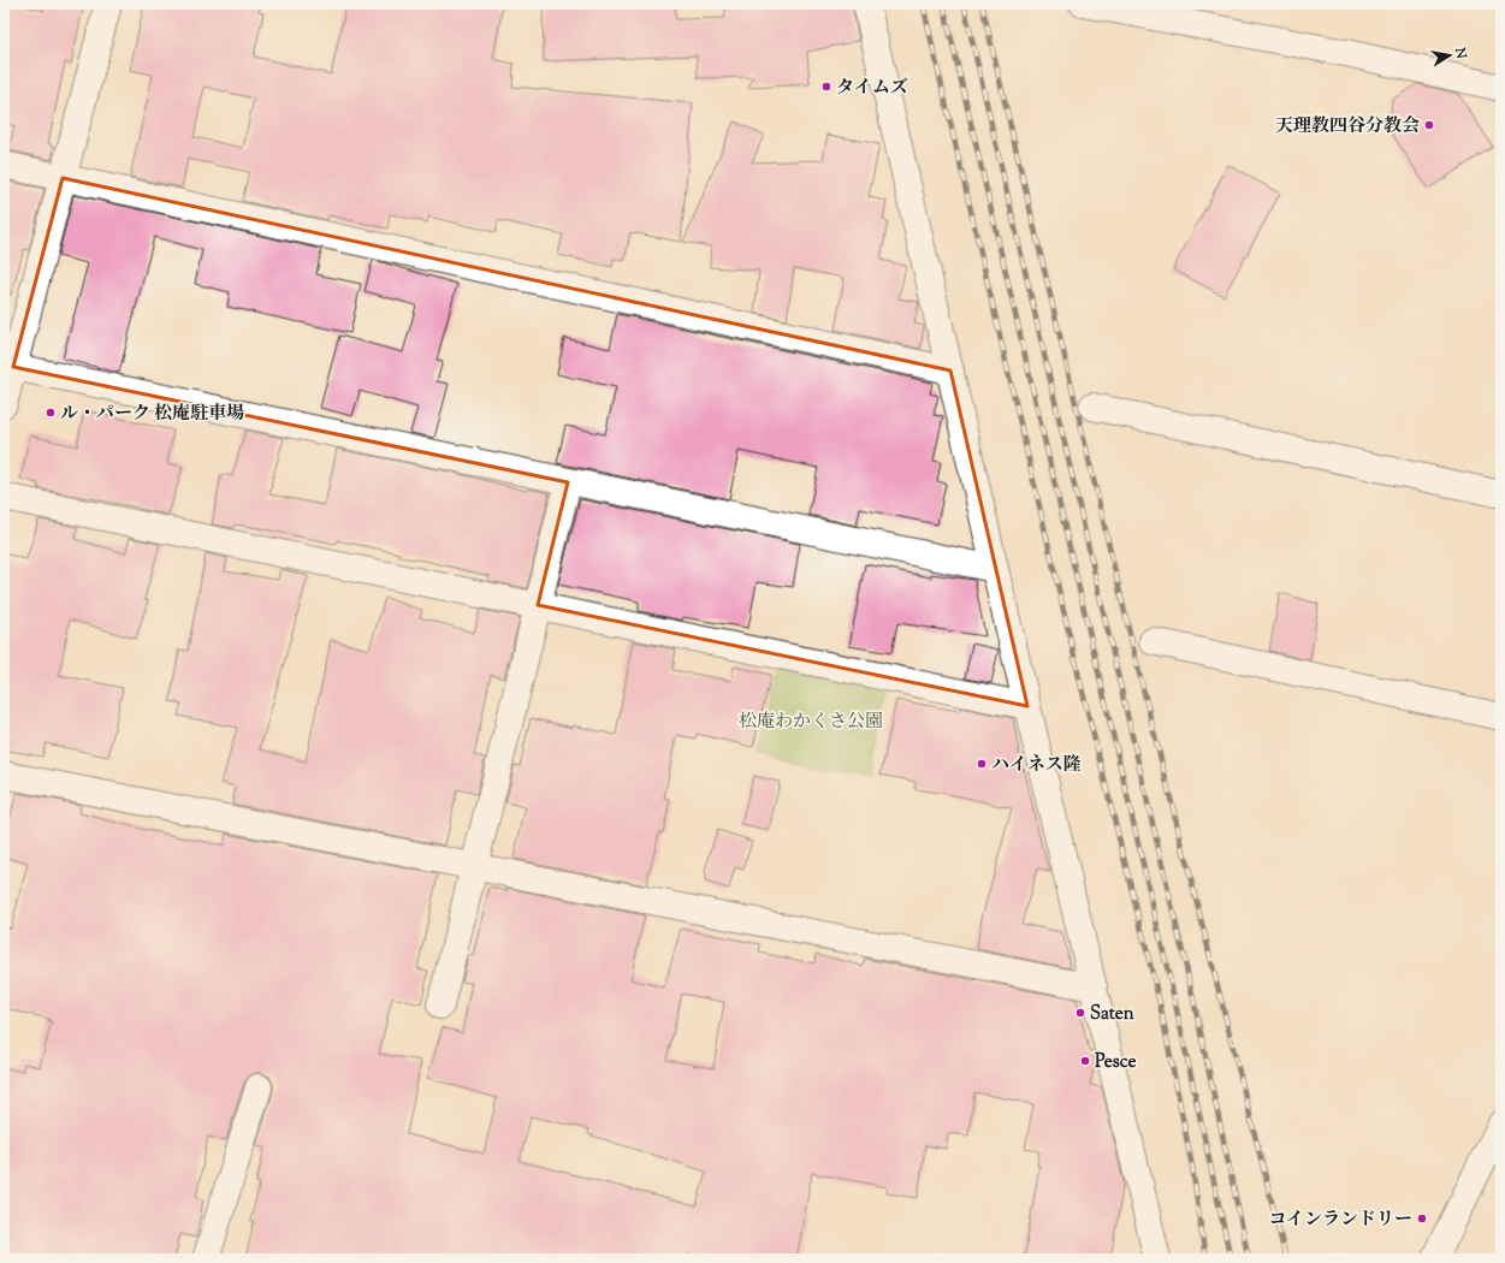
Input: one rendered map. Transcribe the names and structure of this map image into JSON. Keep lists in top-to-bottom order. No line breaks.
{"parks":["松庵わかくさ公園"],"places":["タイムズ","天理教四谷分教会","ル・パーク 松庵駐車場","ハイネス隆","Saten","Pesce","コインランドリー"],"north":"right"}
